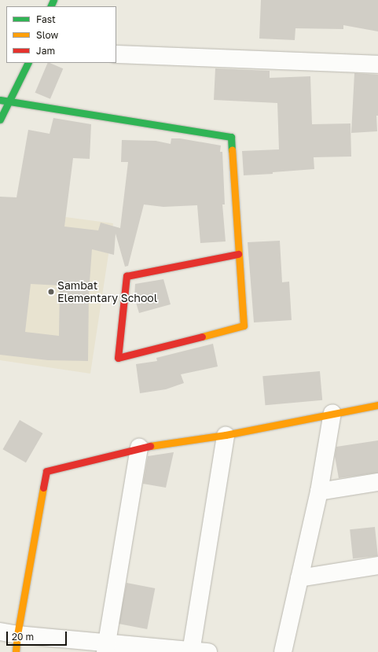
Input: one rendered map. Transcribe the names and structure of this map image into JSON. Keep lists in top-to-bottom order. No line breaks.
{"places":["Sambat Elementary School"],"legend":["Fast","Slow","Jam"],"scale_bar":"20 m"}
